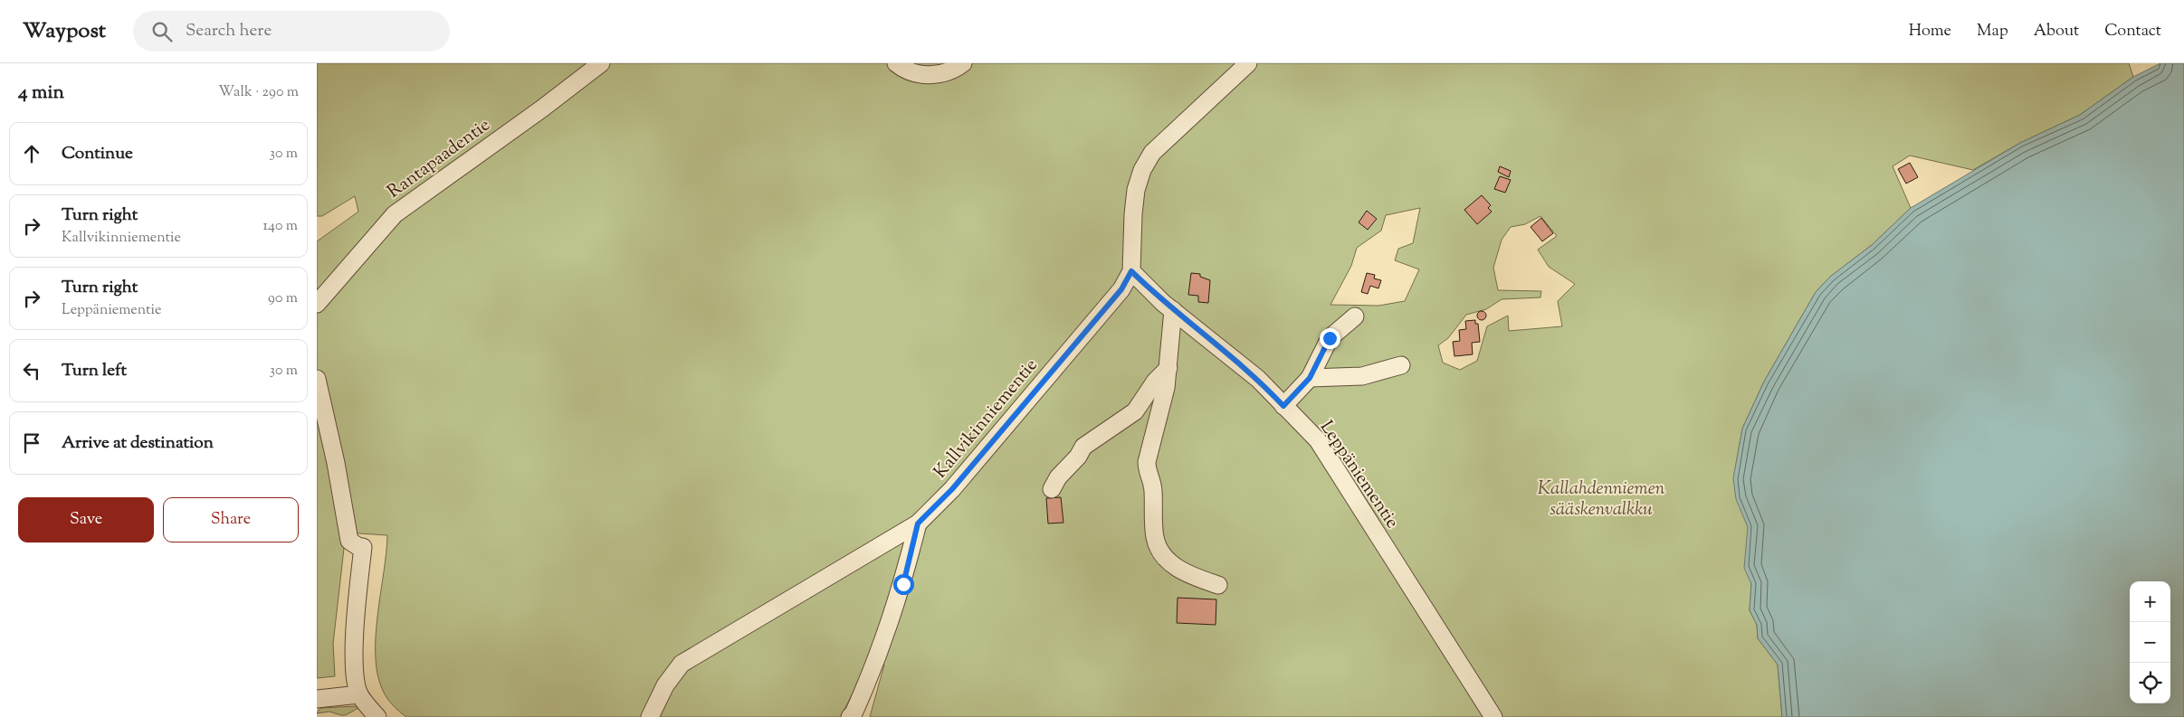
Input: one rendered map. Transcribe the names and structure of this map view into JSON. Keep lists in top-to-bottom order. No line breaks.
{"streets":{"street":["Rantapaadentie","Kallvikinniementie","Leppäniementie"]},"crossings":[["Kallvikinniementie","Leppäniementie"]],"parks":["Kallahdenniemen sääskenvalkku"],"page":{"header":"Waypost","search":"Search here","nav":["Home","Map","About","Contact"],"heading":["4 min","Walk · 290 m"],"list":[["Continue","30 m"],["Turn right","Kallvikinniementie","140 m"],["Turn right","Leppäniementie","90 m"],["Turn left","30 m"],"Arrive at destination"],"buttons":["Save","Share"],"map_buttons":["+","−"]}}
